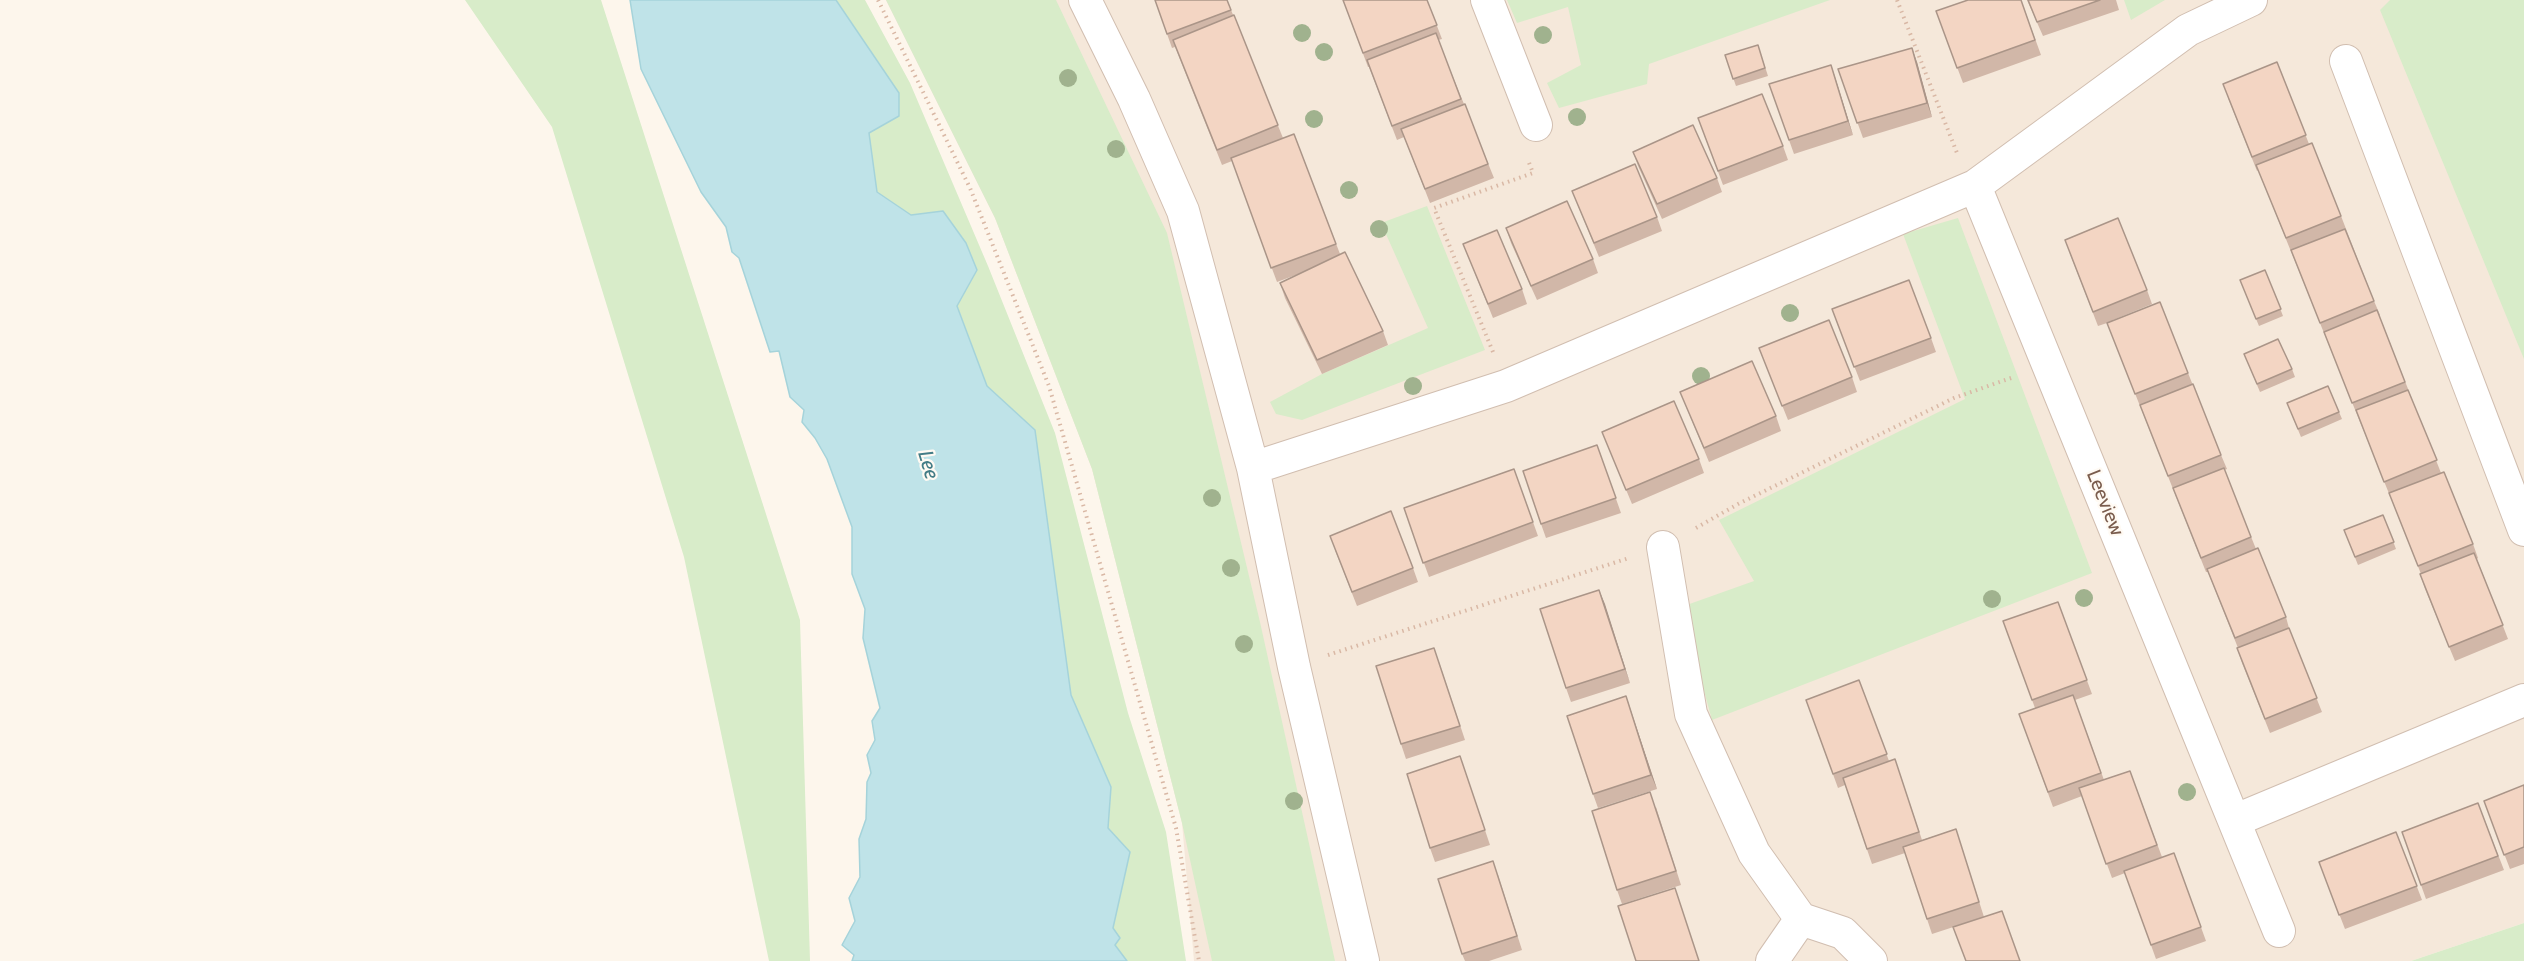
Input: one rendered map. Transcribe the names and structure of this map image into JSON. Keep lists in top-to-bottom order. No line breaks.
{"streets":{"street":["Leeview"]},"water":["Lee"]}
